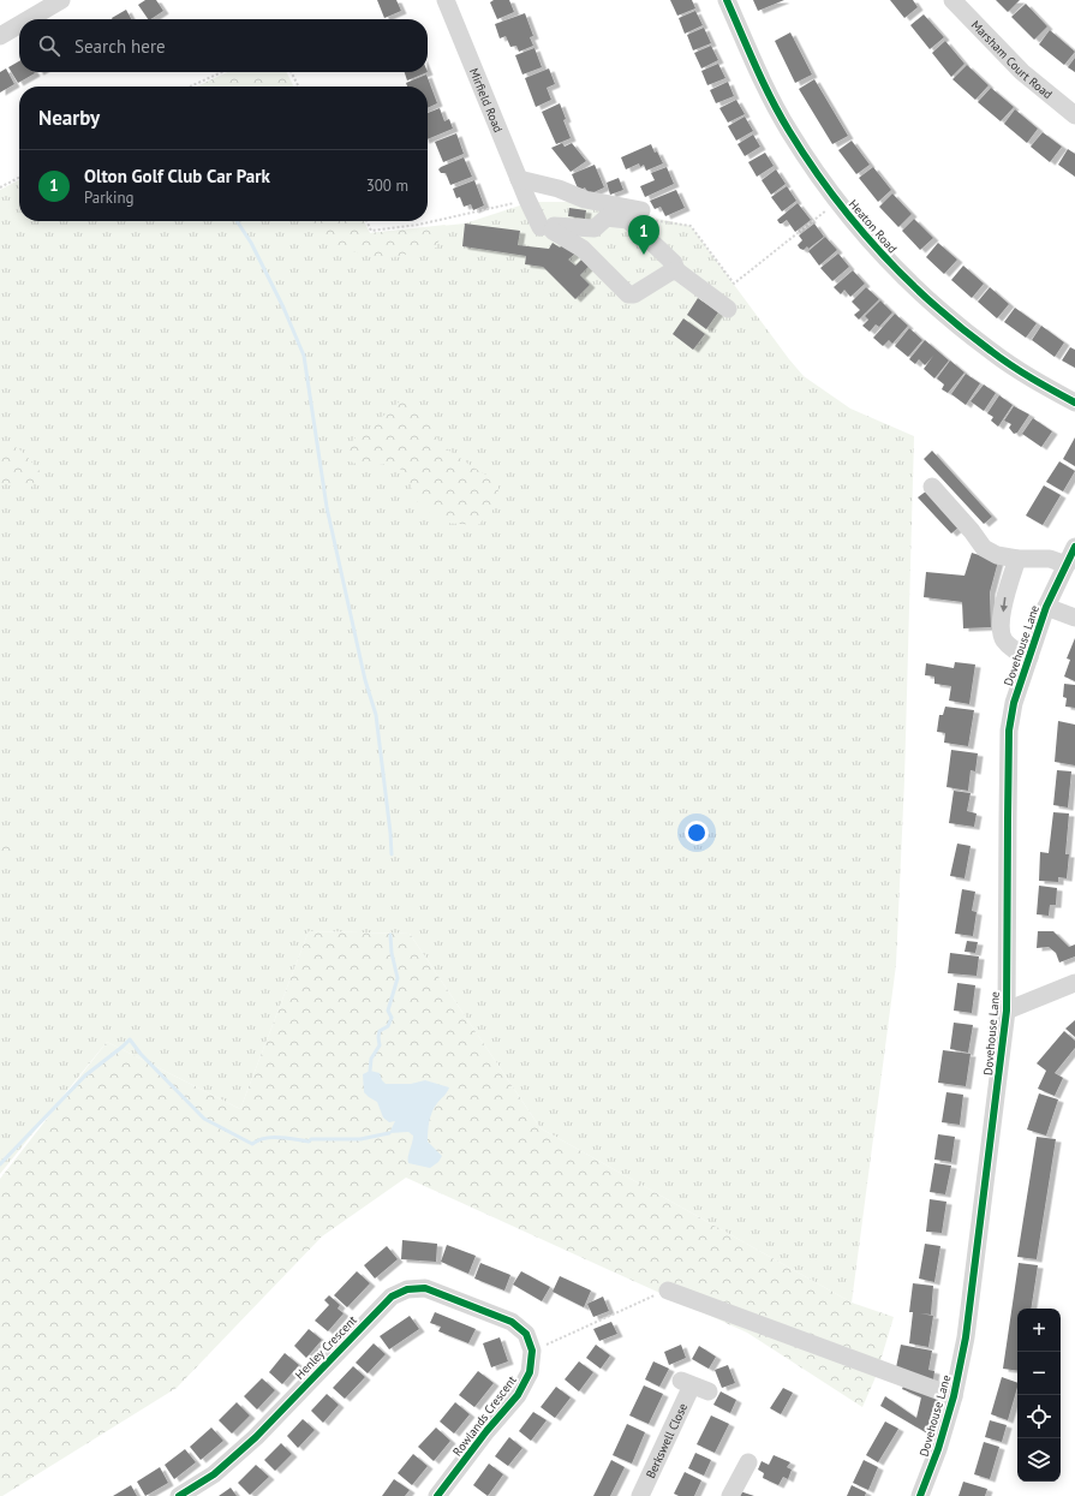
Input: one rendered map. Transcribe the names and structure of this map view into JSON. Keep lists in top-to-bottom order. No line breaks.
{"streets":{"street":["Marsham Court Road","Mirfield Road","Heaton Road","Dovehouse Lane","Henley Crescent","Rowlands Crescent","Berkswell Close"]},"crossings":[["Henley Crescent","Rowlands Crescent"]],"page":{"search":"Search here","heading":"Nearby","list":[{"mark":"1","name":"Olton Golf Club Car Park","note":"Parking","value":"300 m"}],"pins":"1","map_buttons":["+","−"]}}
